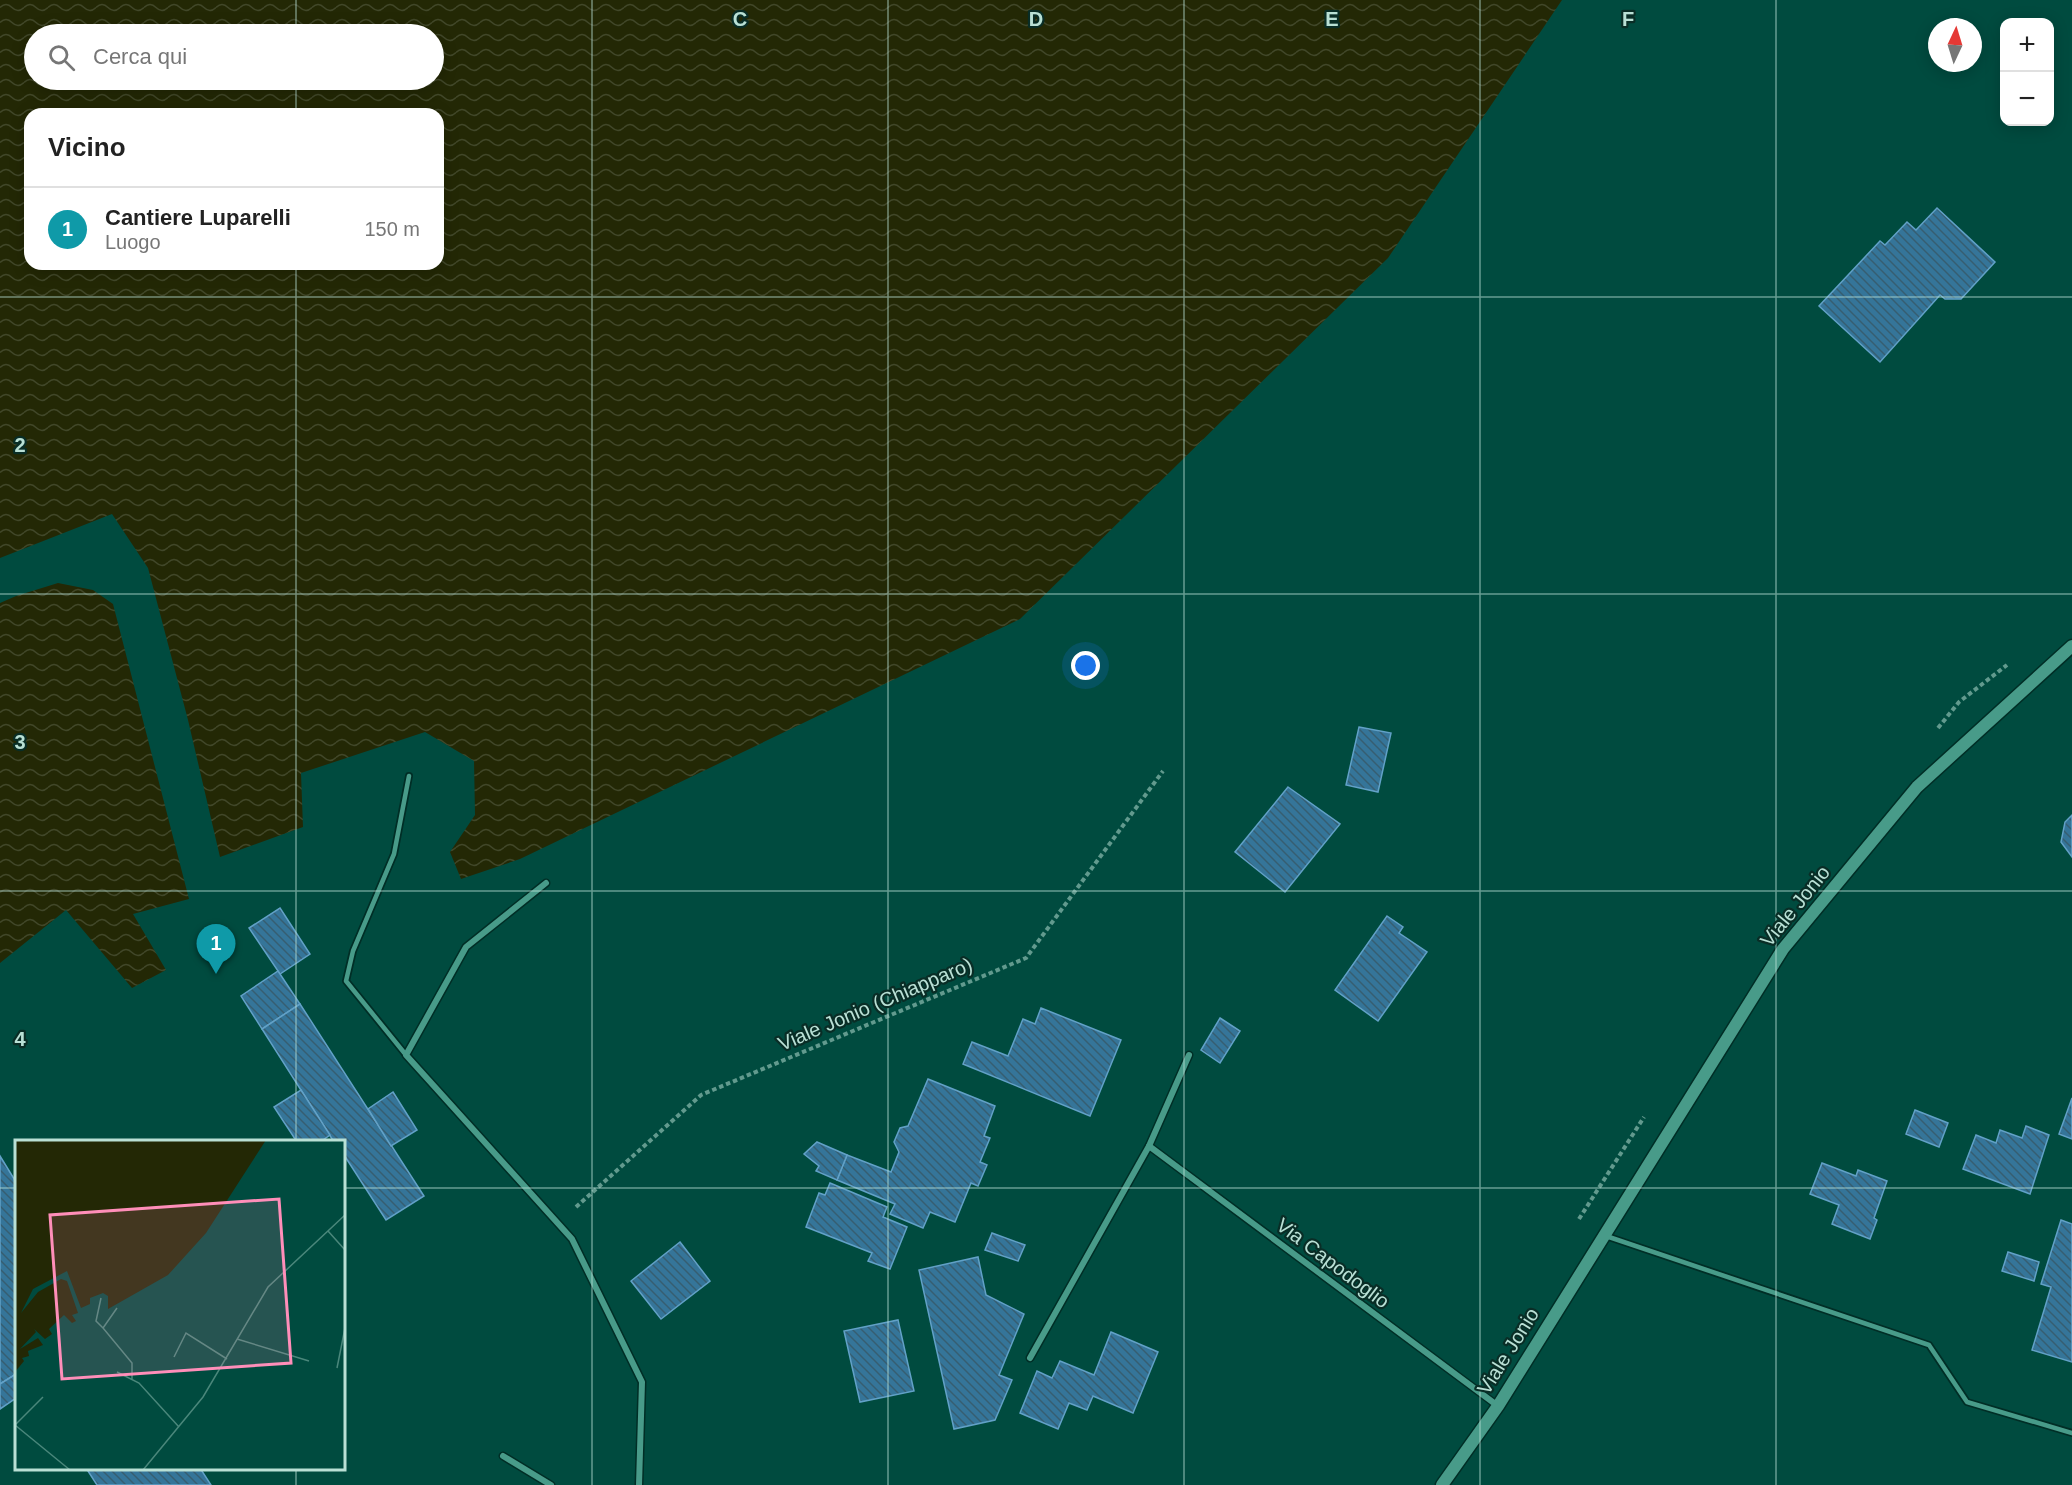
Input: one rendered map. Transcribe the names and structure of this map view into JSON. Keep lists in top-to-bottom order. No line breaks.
{"streets":{"street":["Viale Jonio","Via Capodoglio"],"path":["Viale Jonio (Chiapparo)"]},"crossings":[["Viale Jonio","Via Capodoglio"]],"north":"top","page":{"map_buttons":["+","−"],"search":"Cerca qui","heading":"Vicino","list":[{"mark":"1","name":"Cantiere Luparelli","note":"Luogo","value":"150 m"}],"pins":"1"},"grid":{"columns":["C","D","E","F"],"rows":["2","3","4"]}}
